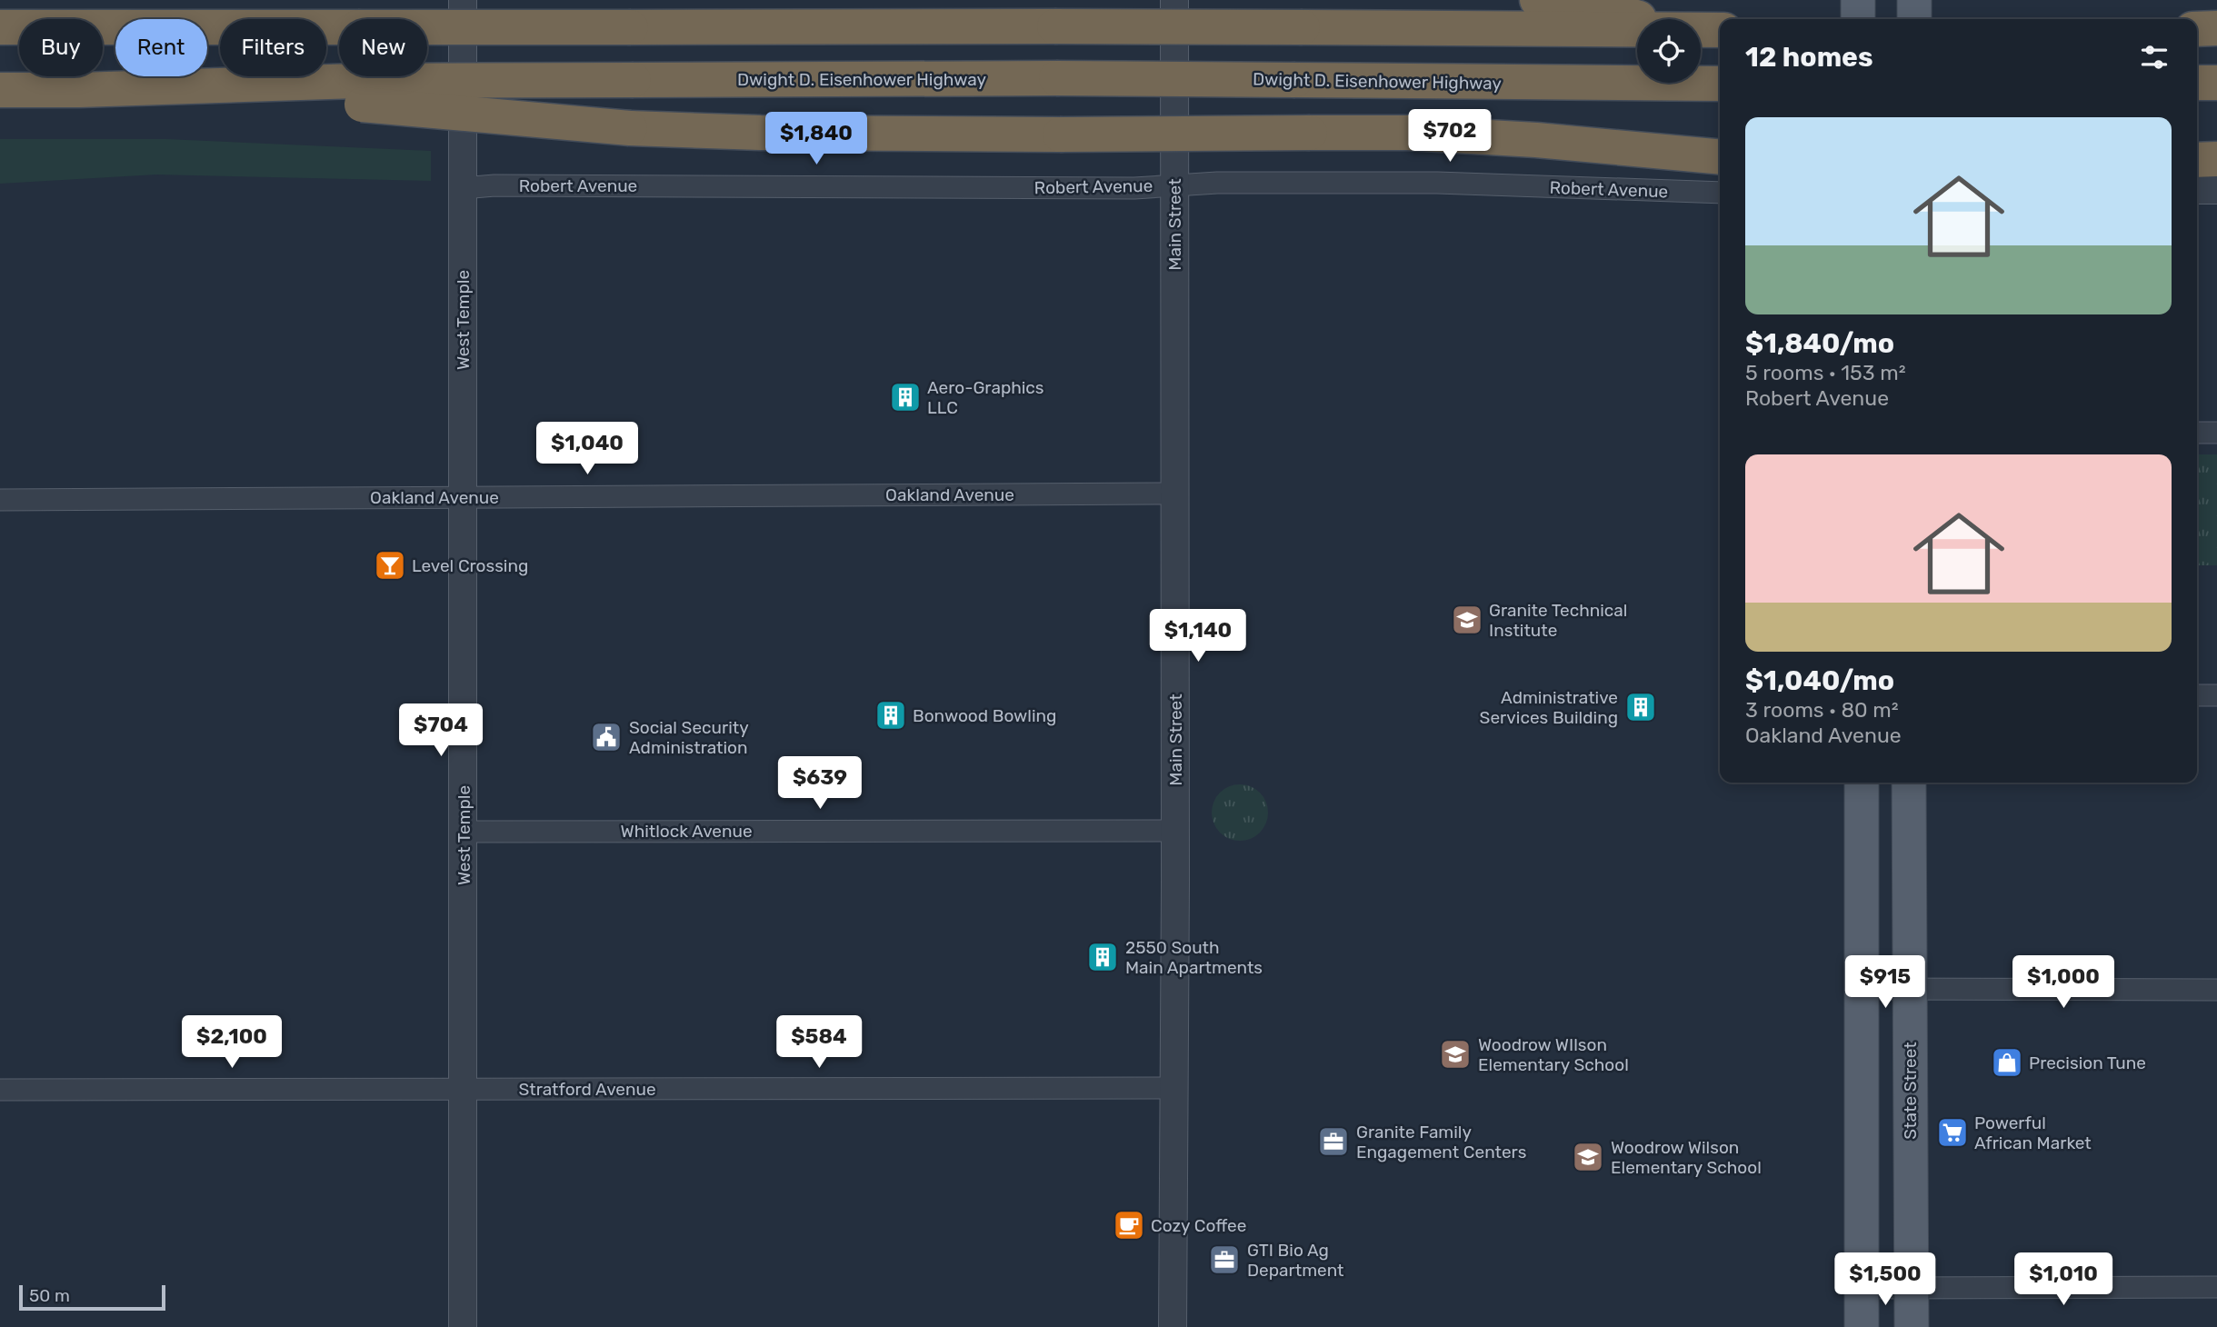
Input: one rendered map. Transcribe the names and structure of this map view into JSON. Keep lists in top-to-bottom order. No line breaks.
{"streets":{"highway":["Dwight D. Eisenhower Highway"],"main road":["State Street"],"street":["Robert Avenue","Main Street","West Temple","Oakland Avenue","Whitlock Avenue","Stratford Avenue"]},"crossings":[["Robert Avenue","Main Street"],["Robert Avenue","West Temple"],["Main Street","Oakland Avenue"],["Main Street","Whitlock Avenue"],["Main Street","Stratford Avenue"],["West Temple","Oakland Avenue"],["West Temple","Whitlock Avenue"],["West Temple","Stratford Avenue"]],"places":{"building":["Aero-Graphics LLC","Administrative Services Building","Bonwood Bowling","2550 South Main Apartments"],"bar":["Level Crossing"],"school or university":["Granite Technical Institute","Woodrow WIlson Elementary School","Woodrow Wilson Elementary School"],"public building":["Social Security Administration"],"shop":["Precision Tune"],"supermarket":["Powerful African Market"],"office":["Granite Family Engagement Centers","GTI Bio Ag Department"],"cafe":["Cozy Coffee"]},"scale_bar":"50 m","page":{"chip":["Buy","Rent","Filters","New"],"heading":"12 homes","list":[{"name":"$1,840/mo","note":"5 rooms · 153 m² · Robert Avenue"},{"name":"$1,040/mo","note":"3 rooms · 80 m² · Oakland Avenue"}],"price":["$702","$1,840","$1,040","$1,140","$704","$639","$915","$1,000","$2,100","$584","$1,500","$1,010"],"scale":"50 m"}}
